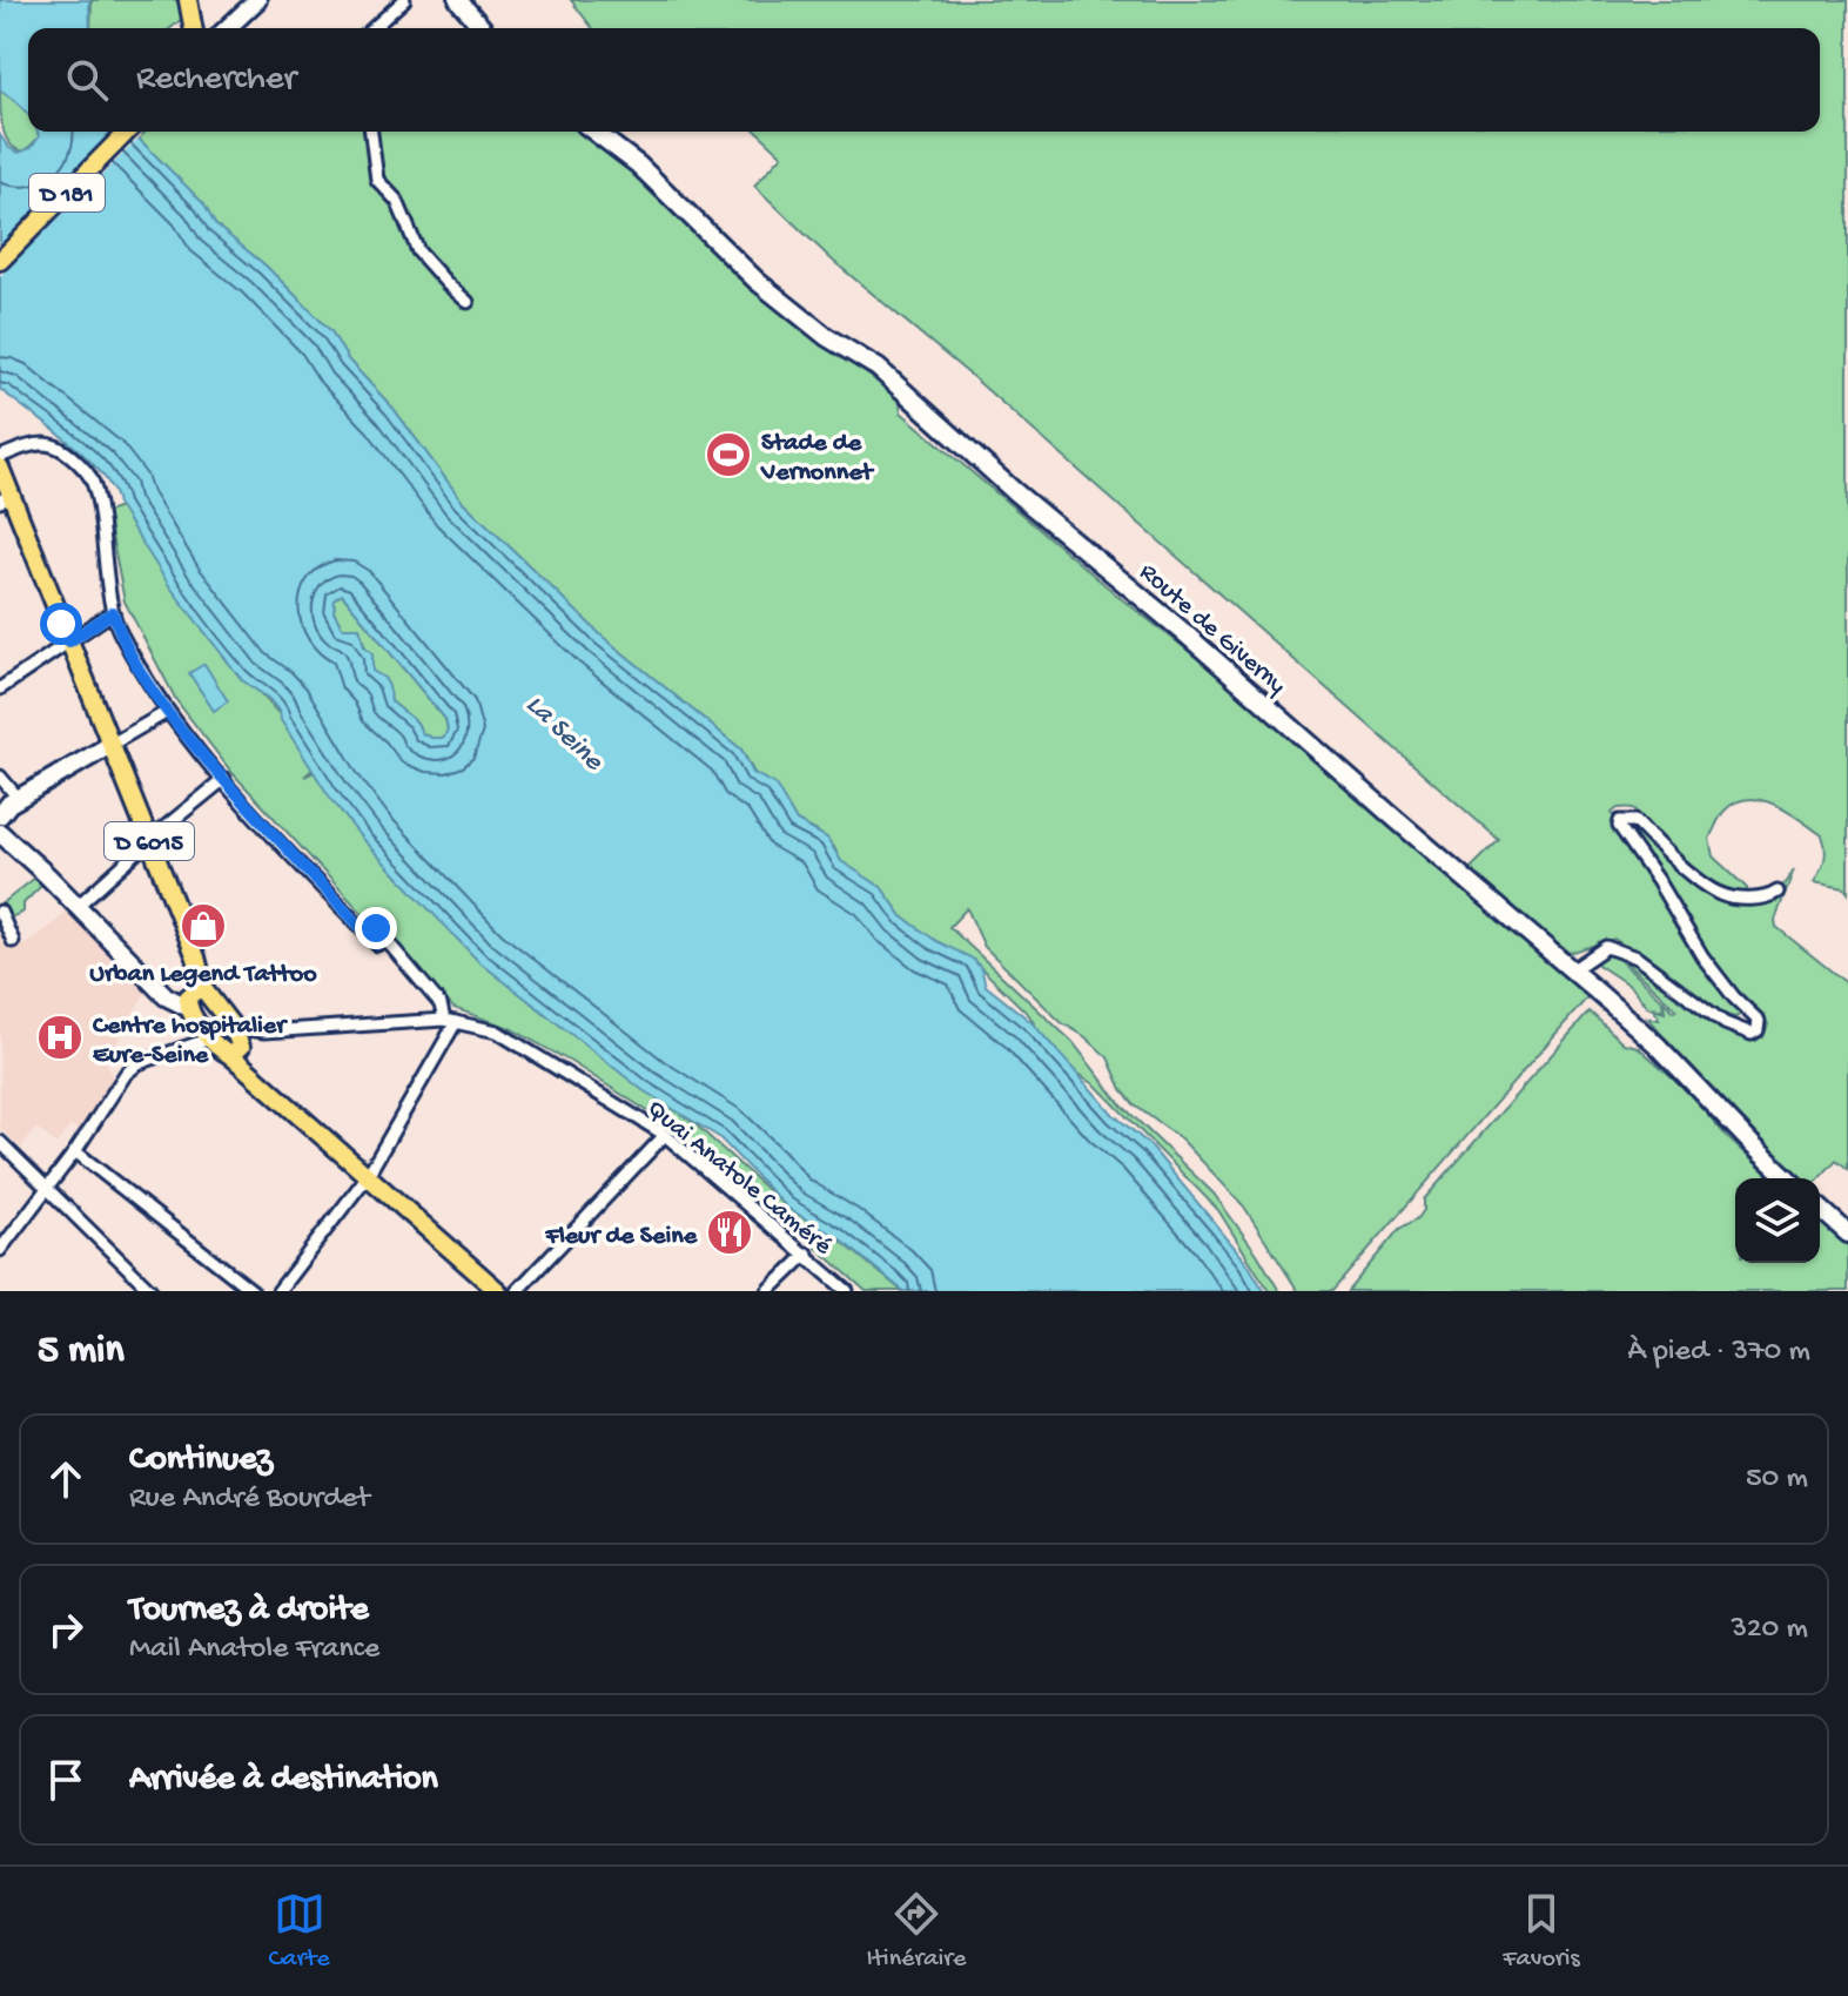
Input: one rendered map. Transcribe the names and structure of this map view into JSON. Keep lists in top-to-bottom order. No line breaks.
{"streets":{"main road":["D 181","Route de Giverny","D 6015"],"street":["Quai Anatole Caméré"]},"crossings":[["D 6015","Quai Anatole Caméré"]],"water":["La Seine"],"places":{"sports":["Stade de Vernonnet"],"shop":["Urban Legend Tattoo"],"hospital":["Centre hospitalier Eure-Seine"],"restaurant":["Fleur de Seine"]},"page":{"search":"Rechercher","heading":["5 min","À pied · 370 m"],"list":[["Continuez","Rue André Bourdet","50 m"],["Tournez à droite","Mail Anatole France","320 m"],"Arrivée à destination"],"nav":["Carte","Itinéraire","Favoris"]}}
